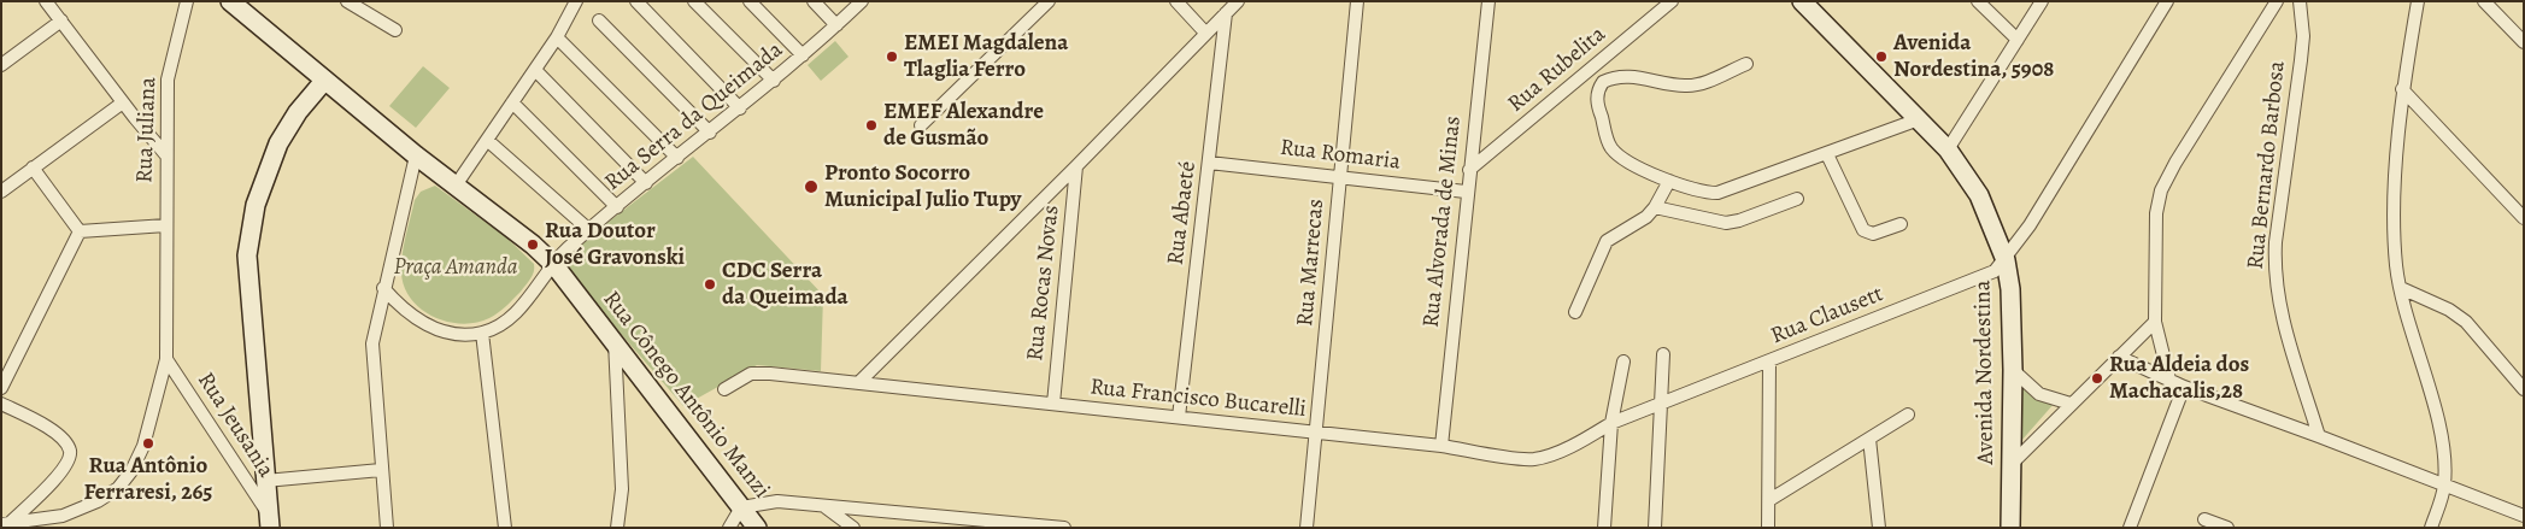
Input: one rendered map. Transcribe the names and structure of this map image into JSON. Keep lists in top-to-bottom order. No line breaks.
{"streets":{"street":["Rua Rubelita","Rua Serra da Queimada","Rua Juliana","Rua Romaria","Rua Bernardo Barbosa","Rua Abaeté","Rua Alvorada de Minas","Rua Marrecas","Rua Rocas Novas","Rua Clausett","Avenida Nordestina","Rua Cônego Antônio Manzi","Rua Francisco Bucarelli","Rua Jeusania"]},"crossings":[["Rua Rubelita","Rua Alvorada de Minas"],["Rua Serra da Queimada","Rua Cônego Antônio Manzi"],["Rua Juliana","Rua Jeusania"],["Rua Romaria","Rua Abaeté"],["Rua Romaria","Rua Alvorada de Minas"],["Rua Romaria","Rua Marrecas"],["Rua Abaeté","Rua Francisco Bucarelli"],["Rua Alvorada de Minas","Rua Francisco Bucarelli"],["Rua Marrecas","Rua Francisco Bucarelli"],["Rua Rocas Novas","Rua Francisco Bucarelli"],["Rua Clausett","Avenida Nordestina"],["Rua Clausett","Rua Francisco Bucarelli"]],"parks":["Praça Amanda"],"places":["EMEI Magdalena Tlaglia Ferro","Avenida Nordestina, 5908","EMEF Alexandre de Gusmão","Pronto Socorro Municipal Julio Tupy","Rua Doutor José Gravonski","CDC Serra da Queimada","Rua Aldeia dos Machacalis,28","Rua Antônio Ferraresi, 265"]}
